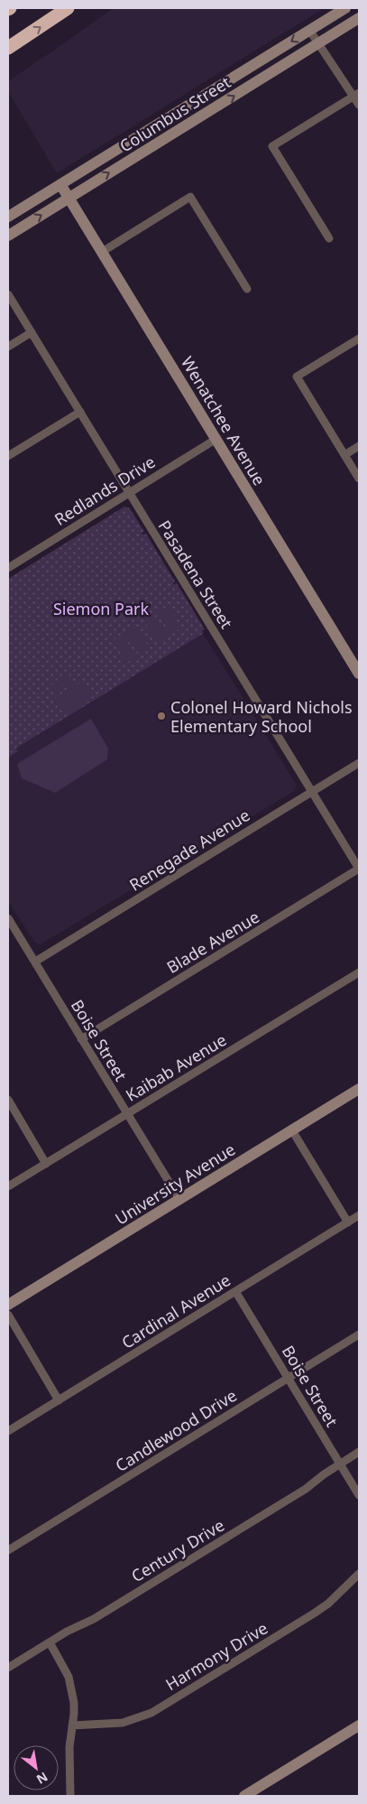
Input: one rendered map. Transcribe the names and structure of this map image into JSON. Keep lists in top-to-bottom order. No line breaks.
{"streets":{"street":["Columbus Street","Wenatchee Avenue","Redlands Drive","Pasadena Street","Renegade Avenue","Blade Avenue","Boise Street","Kaibab Avenue","University Avenue","Cardinal Avenue","Candlewood Drive","Century Drive","Harmony Drive"]},"crossings":[["Columbus Street","Wenatchee Avenue"],["Wenatchee Avenue","Redlands Drive"],["Redlands Drive","Pasadena Street"],["Pasadena Street","Renegade Avenue"],["Pasadena Street","Blade Avenue"],["Renegade Avenue","Boise Street"],["Blade Avenue","Boise Street"],["Boise Street","Kaibab Avenue"],["Boise Street","University Avenue"],["Boise Street","Cardinal Avenue"],["Boise Street","Candlewood Drive"],["Boise Street","Century Drive"]],"parks":["Siemon Park"],"places":["Colonel Howard Nichols Elementary School"],"north":"bottom right"}
